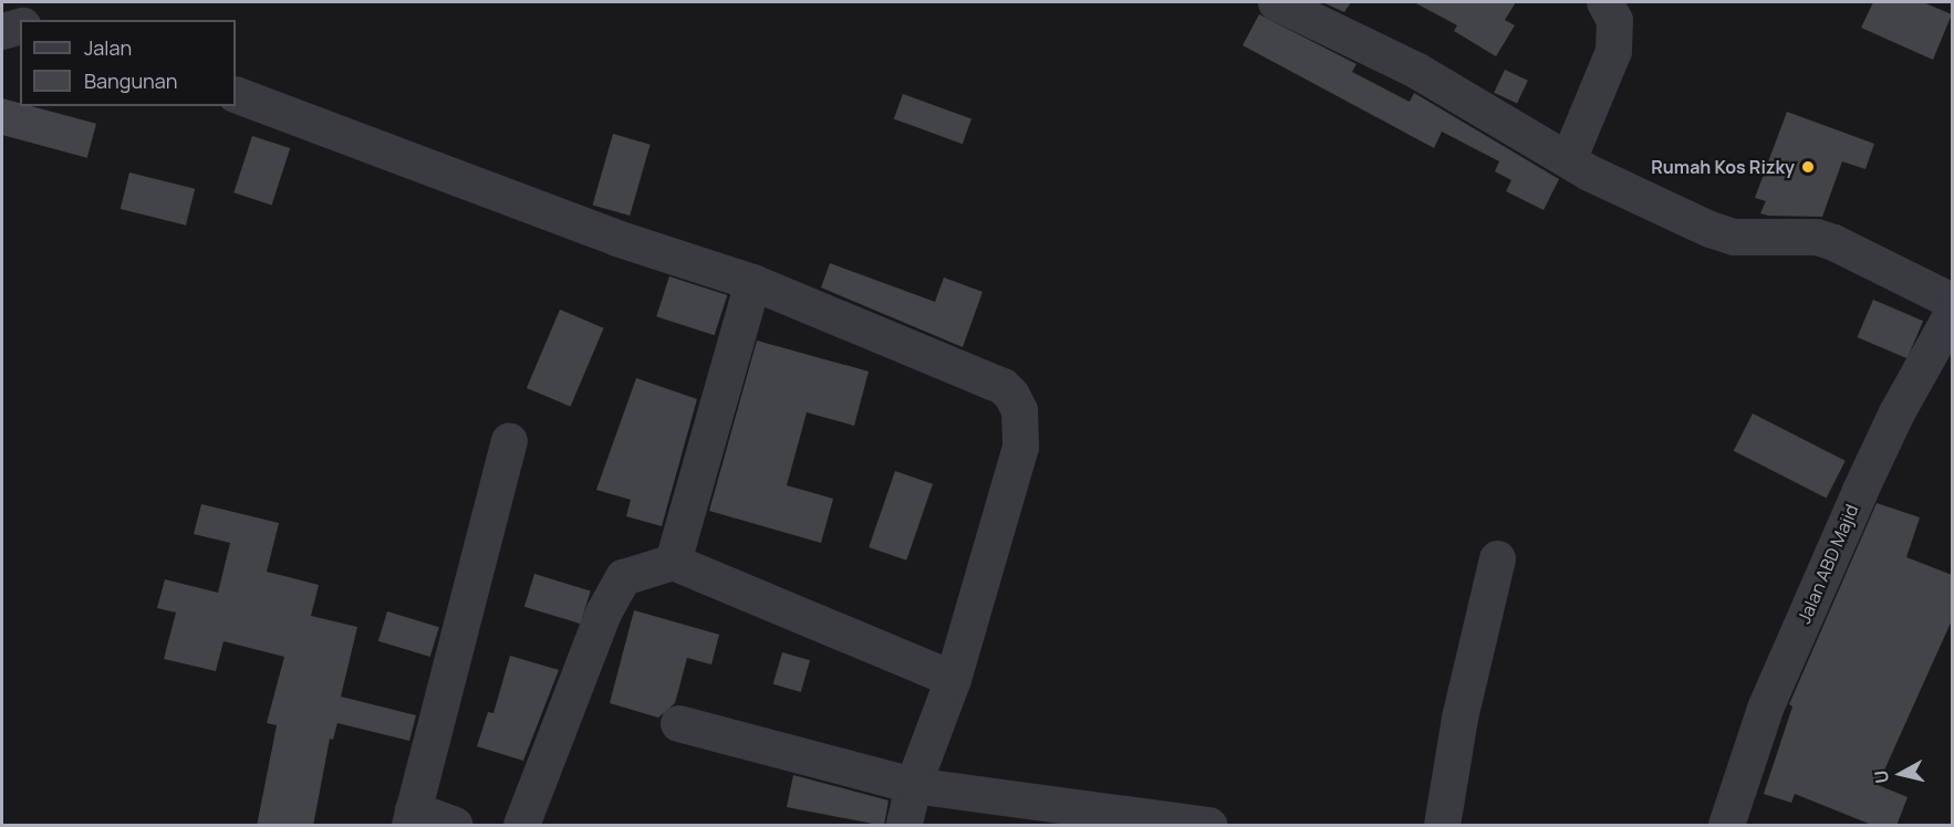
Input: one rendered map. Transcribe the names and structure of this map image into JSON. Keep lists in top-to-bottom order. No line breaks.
{"streets":{"street":["Jalan ABD Majid"]},"places":["Rumah Kos Rizky"],"legend":["Jalan","Bangunan"],"north":"left"}
